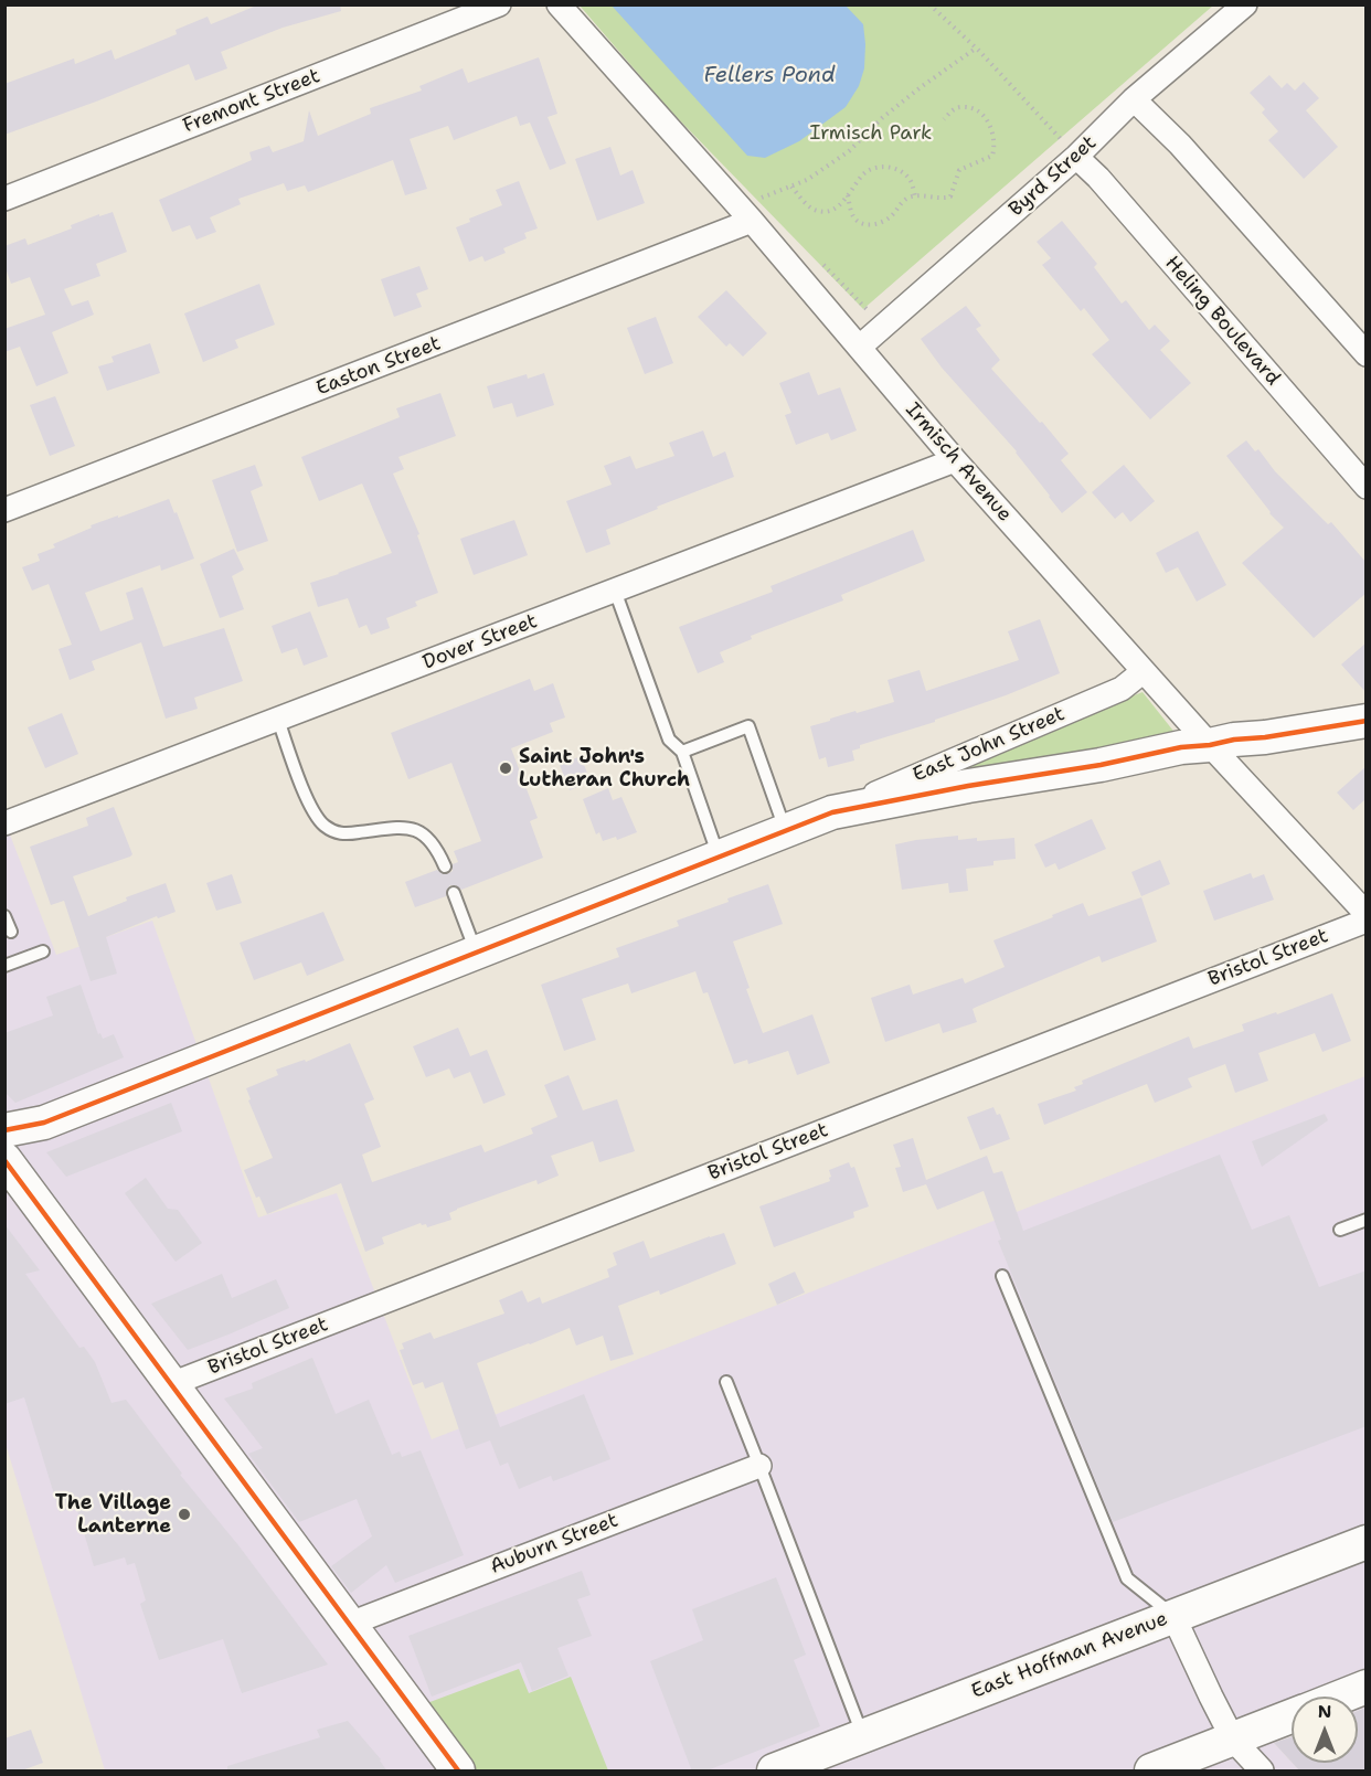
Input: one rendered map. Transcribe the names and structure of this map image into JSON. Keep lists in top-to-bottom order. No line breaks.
{"streets":{"street":["Fremont Street","Byrd Street","Heling Boulevard","Easton Street","Irmisch Avenue","Dover Street","East John Street","Bristol Street","Auburn Street","East Hoffman Avenue"]},"crossings":[["Byrd Street","Heling Boulevard"],["Byrd Street","Irmisch Avenue"],["Easton Street","Irmisch Avenue"],["Irmisch Avenue","Dover Street"],["Irmisch Avenue","East John Street"]],"water":["Fellers Pond"],"parks":["Irmisch Park"],"places":["Saint John's Lutheran Church","The Village Lanterne"],"north":"top"}
